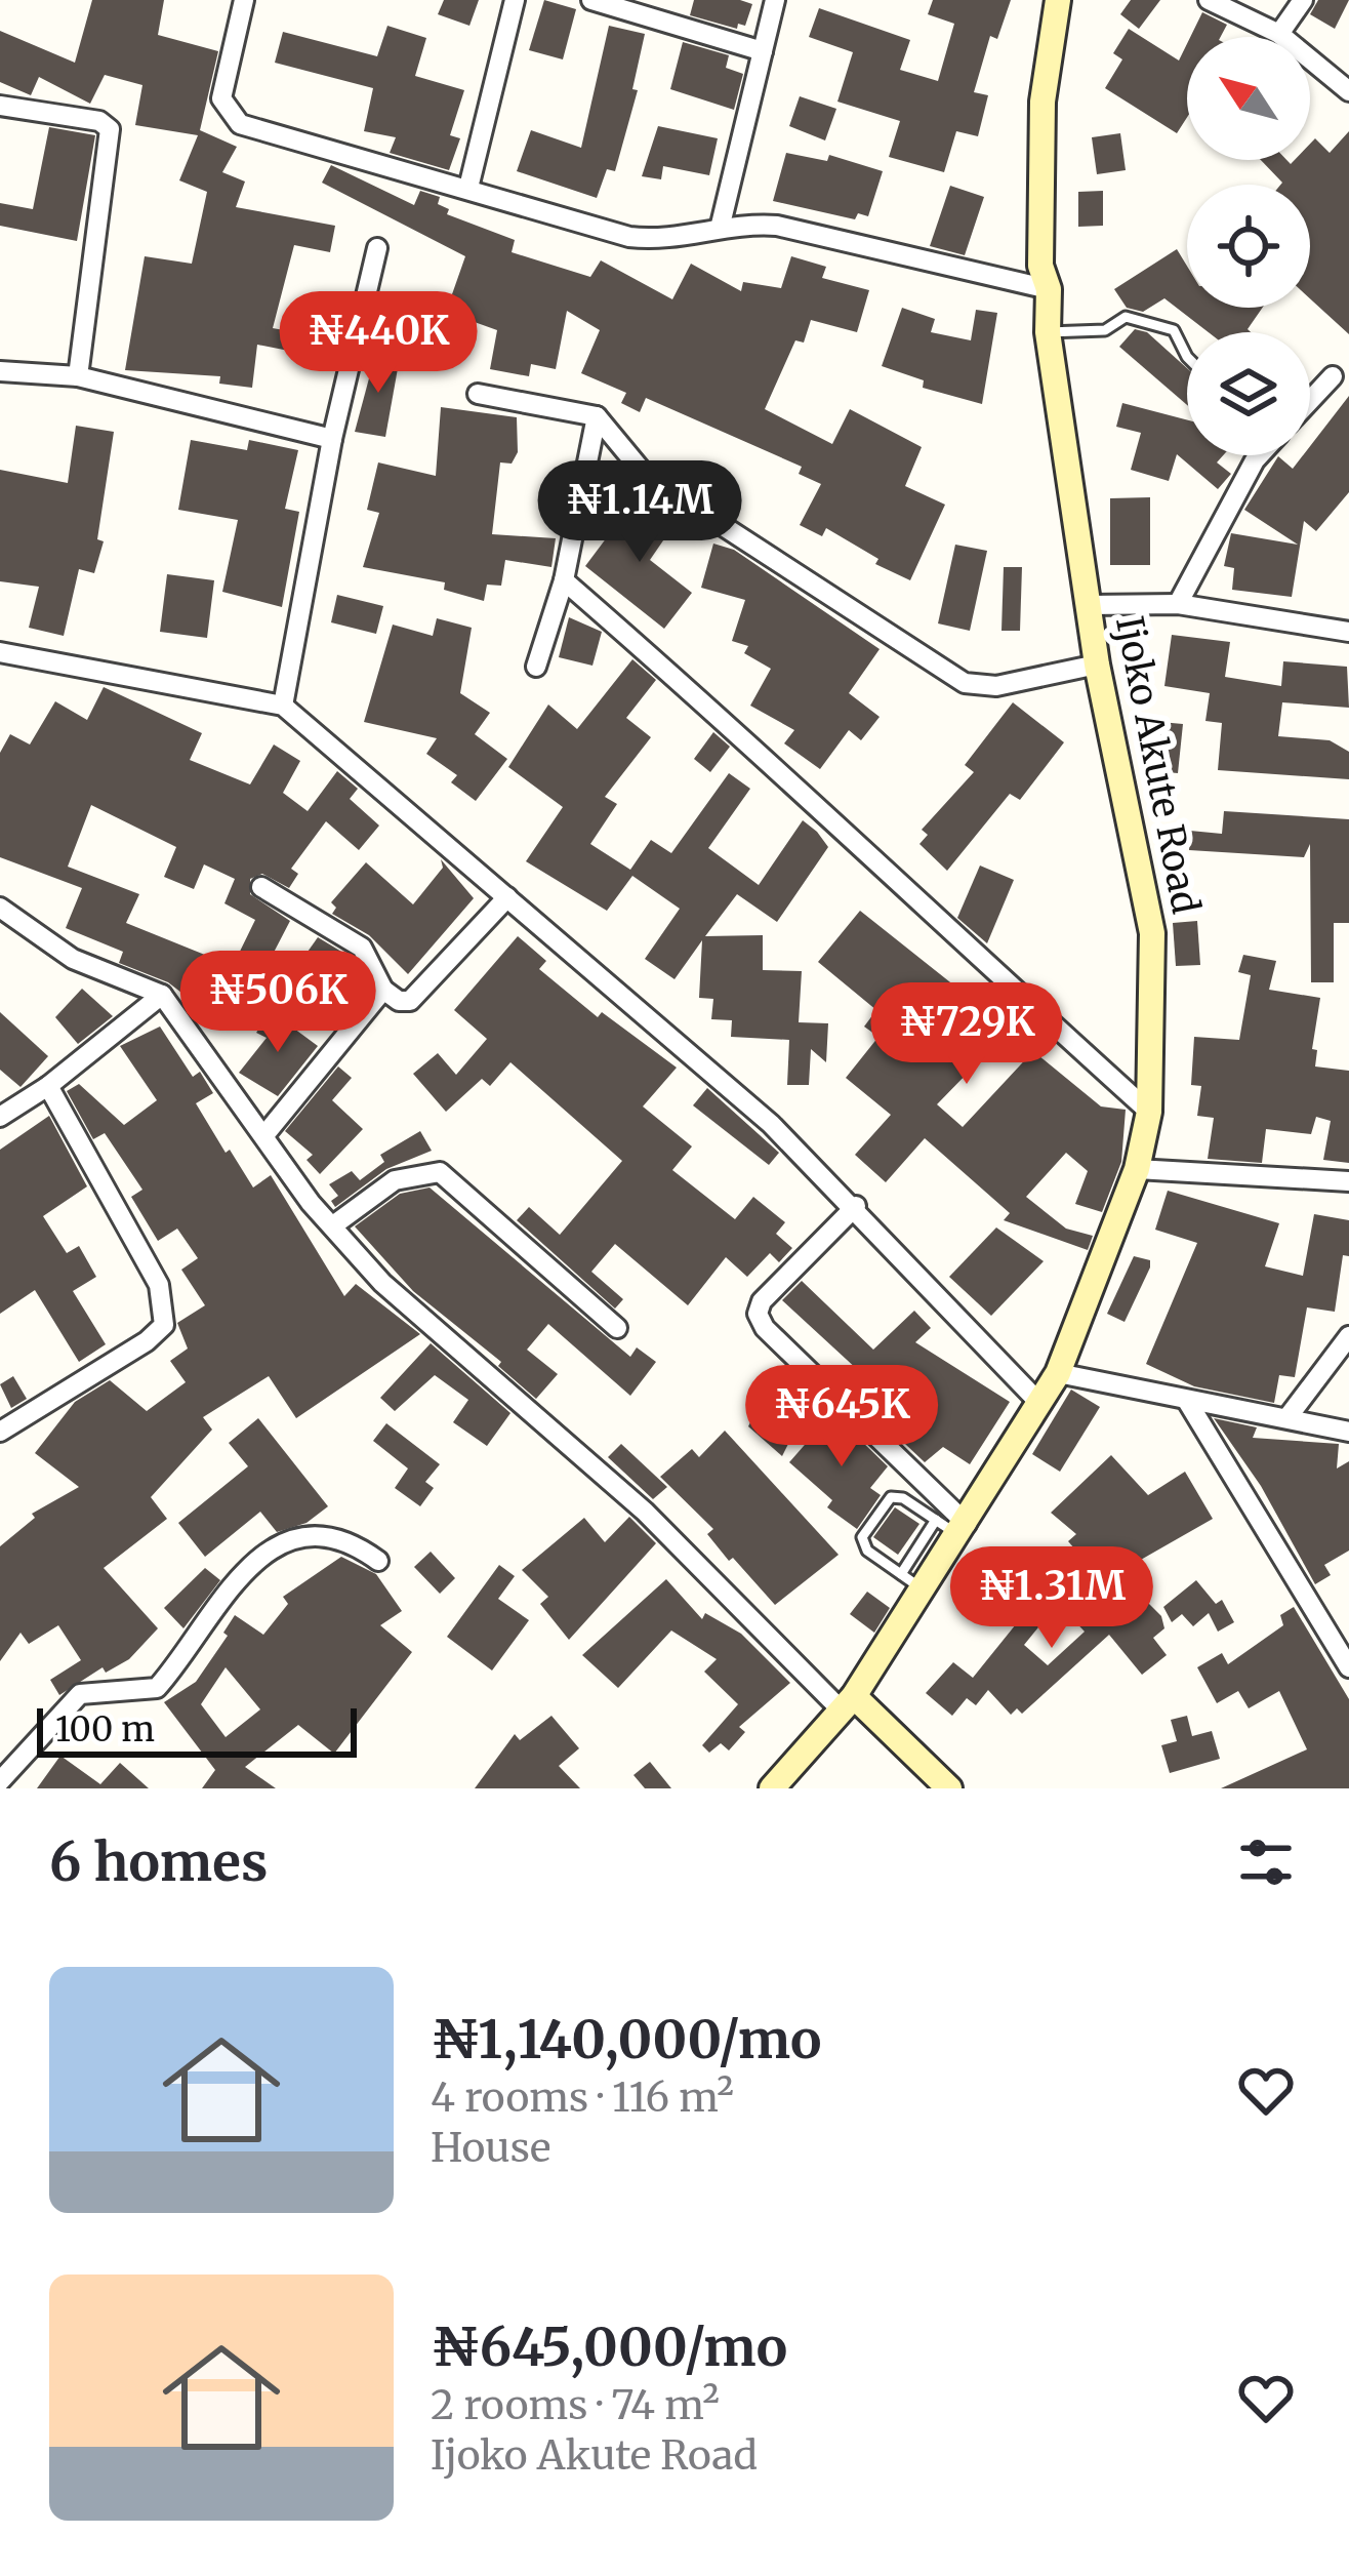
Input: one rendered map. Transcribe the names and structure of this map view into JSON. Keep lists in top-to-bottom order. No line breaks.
{"streets":{"main road":["Ijoko Akute Road"]},"scale_bar":"100 m","north":"top left","page":{"price":["₦440K","₦1.14M","₦506K","₦729K","₦645K","₦1.31M"],"scale":"100 m","heading":"6 homes","list":[{"name":"₦1,140,000/mo","note":"4 rooms · 116 m² · House"},{"name":"₦645,000/mo","note":"2 rooms · 74 m² · Ijoko Akute Road"}]}}
